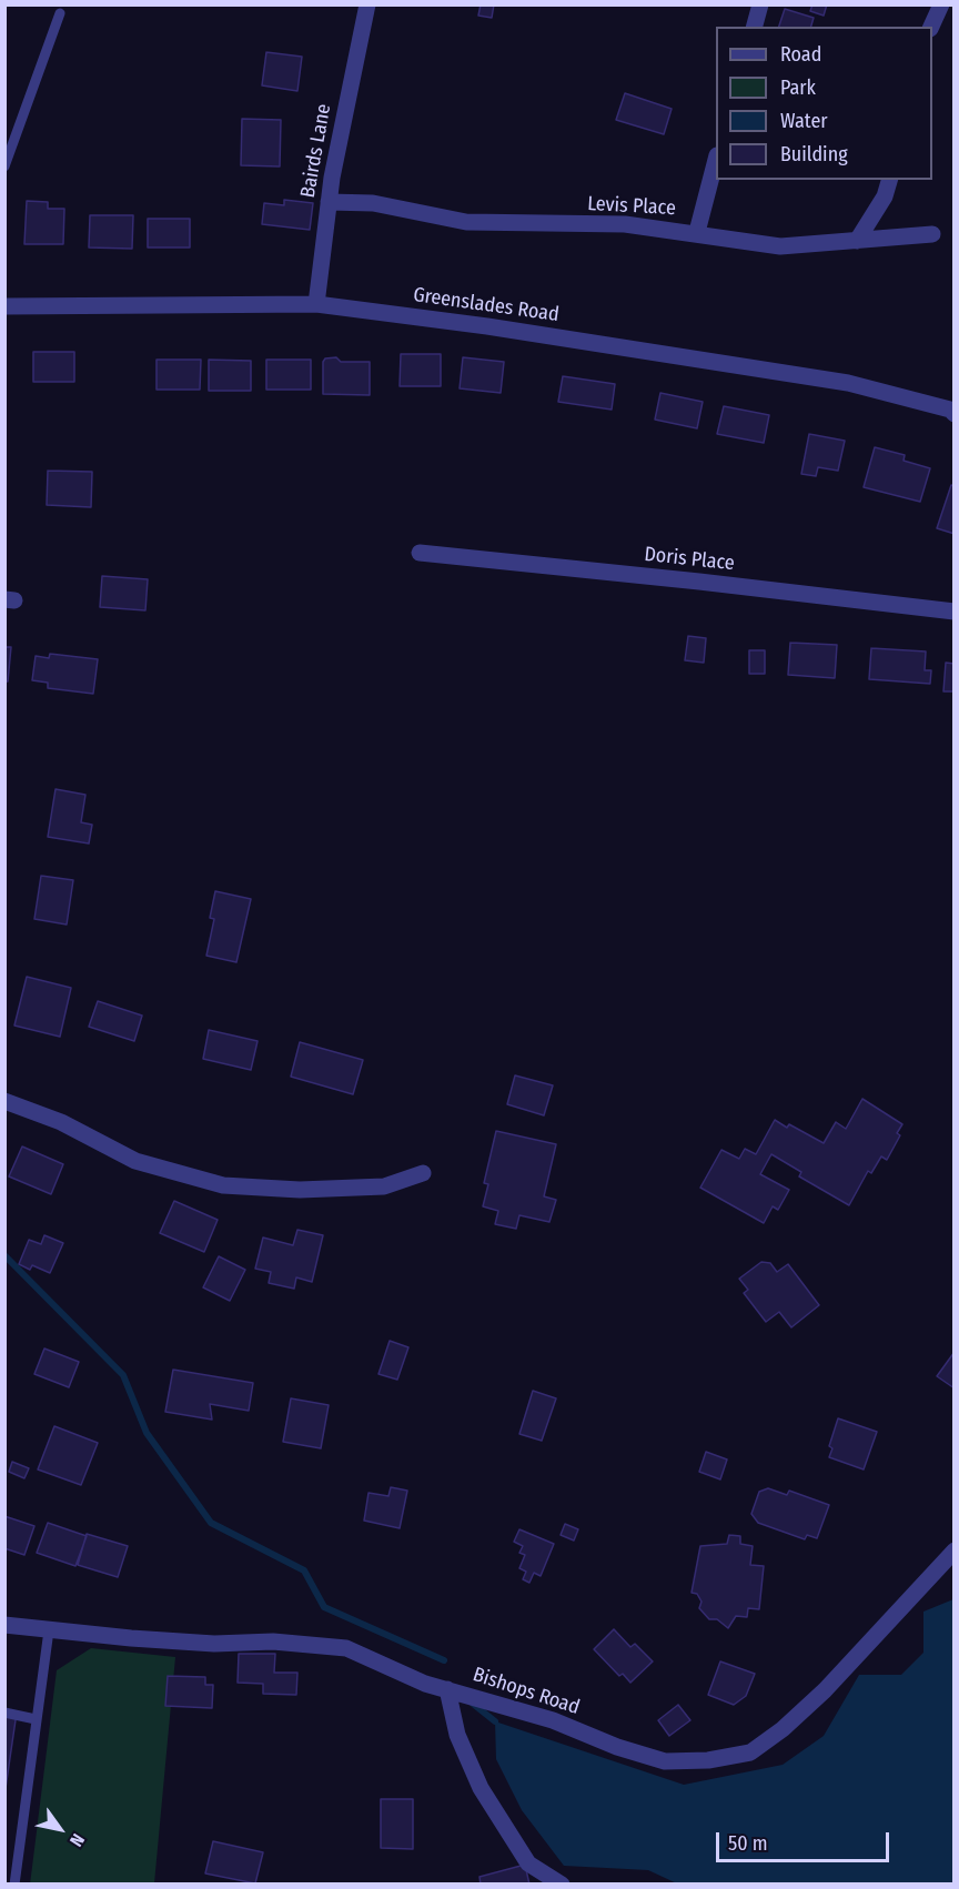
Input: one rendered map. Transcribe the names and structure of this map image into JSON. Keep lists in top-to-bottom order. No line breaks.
{"streets":{"street":["Bairds Lane","Levis Place","Greenslades Road","Doris Place","Bishops Road"]},"crossings":[["Bairds Lane","Levis Place"],["Bairds Lane","Greenslades Road"]],"legend":["Road","Park","Water","Building"],"scale_bar":"50 m","north":"bottom right"}
